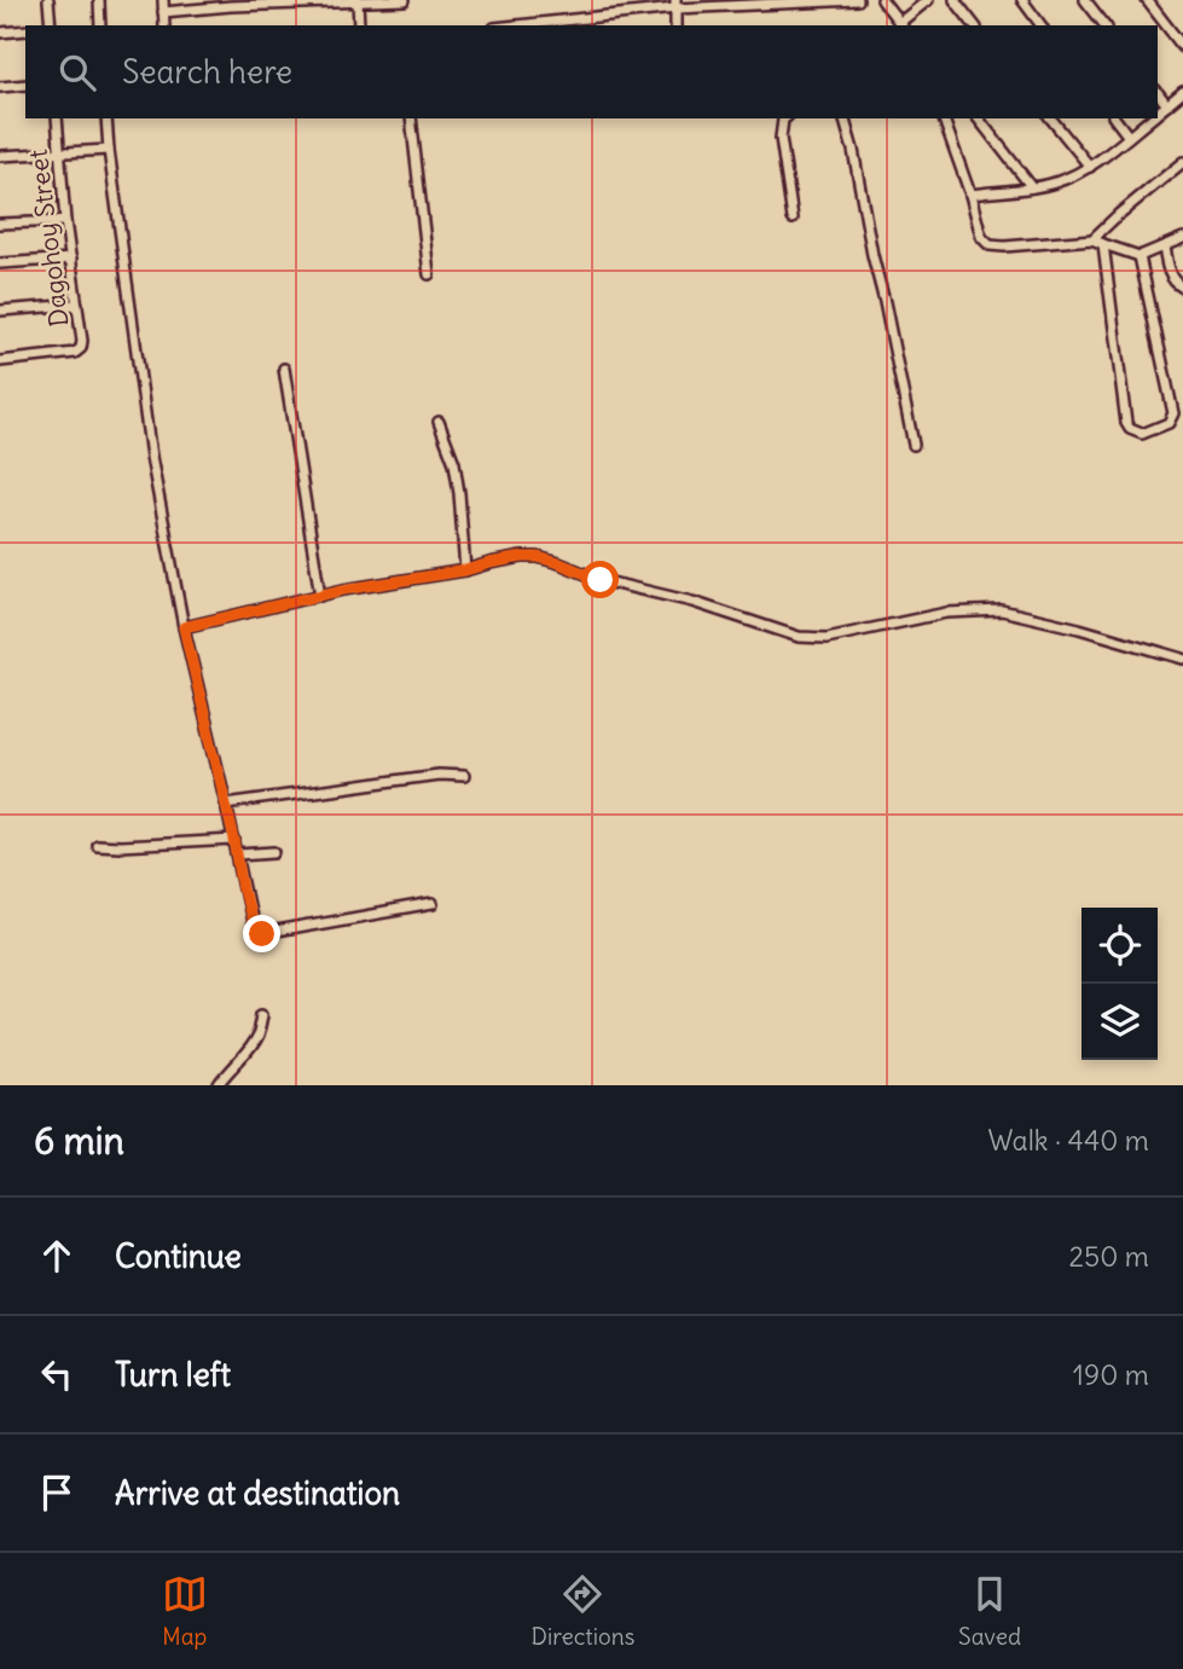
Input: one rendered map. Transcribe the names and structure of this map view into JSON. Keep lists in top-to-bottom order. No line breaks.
{"streets":{"street":["Dagohoy Street"]},"page":{"search":"Search here","heading":["6 min","Walk · 440 m"],"list":[["Continue","250 m"],["Turn left","190 m"],"Arrive at destination"],"nav":["Map","Directions","Saved"]}}
